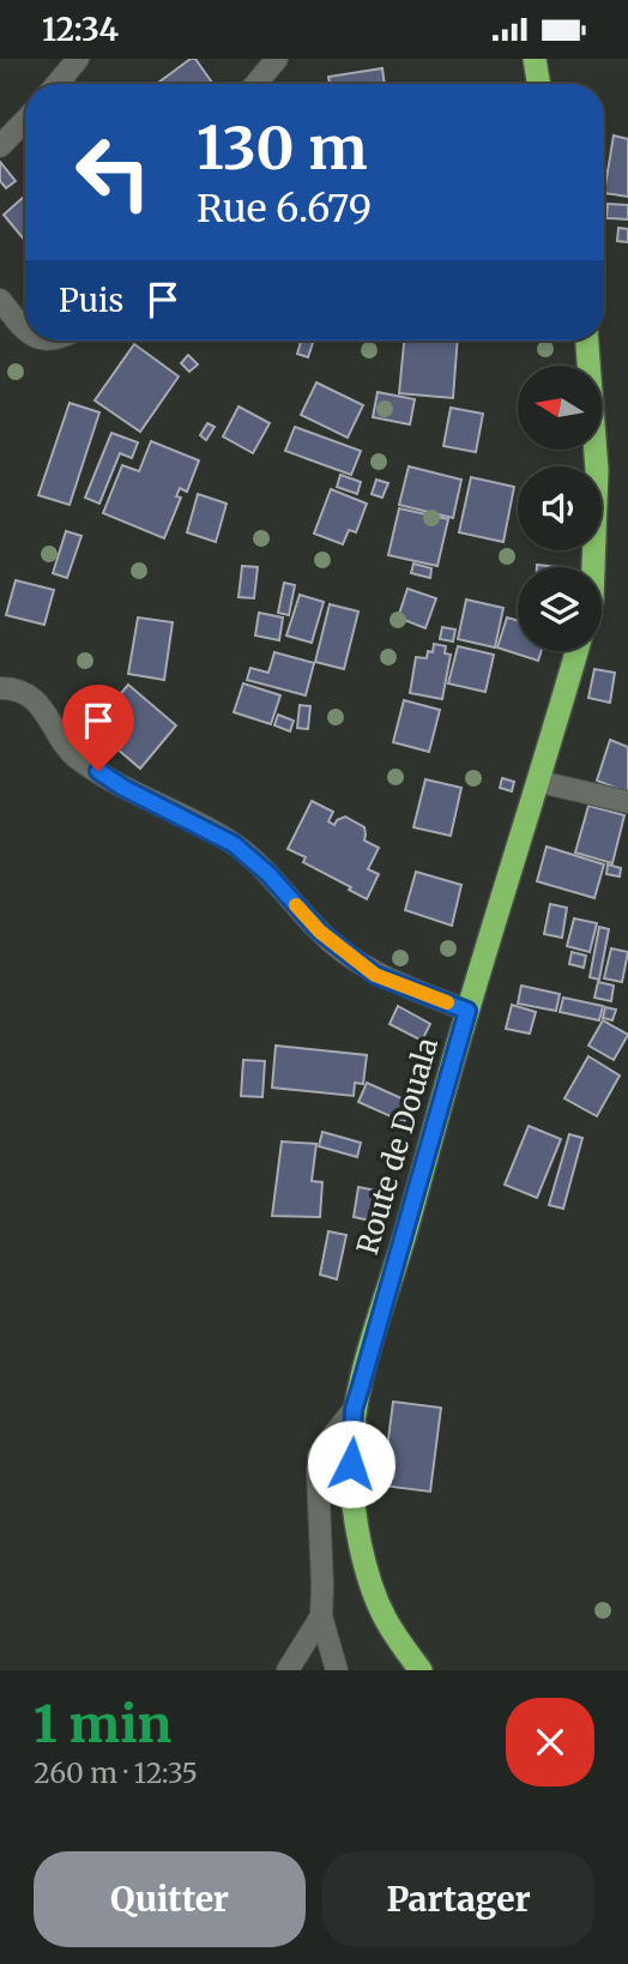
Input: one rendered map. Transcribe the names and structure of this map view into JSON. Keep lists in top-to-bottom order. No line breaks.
{"streets":{"highway":["Route de Douala"]},"north":"left","page":{"status":"12:34","turn":["130 m","Rue 6.679"],"then":"Puis","heading":["1 min","260 m · 12:35"],"buttons":["Quitter","Partager"]}}
